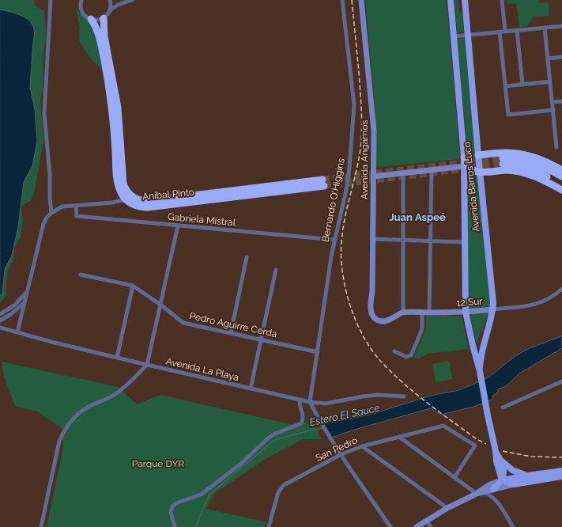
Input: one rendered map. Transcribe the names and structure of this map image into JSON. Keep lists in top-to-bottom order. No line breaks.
{"streets":{"highway":["Aníbal Pinto"],"main road":["Avenida Barros Luco"],"street":["Avenida Angamos","Bernardo O'Higgins","Gabriela Mistral","12 Sur","Pedro Aguirre Cerda","Avenida La Playa","San Pedro"]},"crossings":[["Avenida Angamos","12 Sur"],["Avenida Barros Luco","12 Sur"],["Bernardo O'Higgins","Gabriela Mistral"],["Bernardo O'Higgins","Pedro Aguirre Cerda"],["Bernardo O'Higgins","Avenida La Playa"]],"districts":["Juan Aspeé"],"water":["Estero El Sauce"],"parks":["Parque DYR"]}
